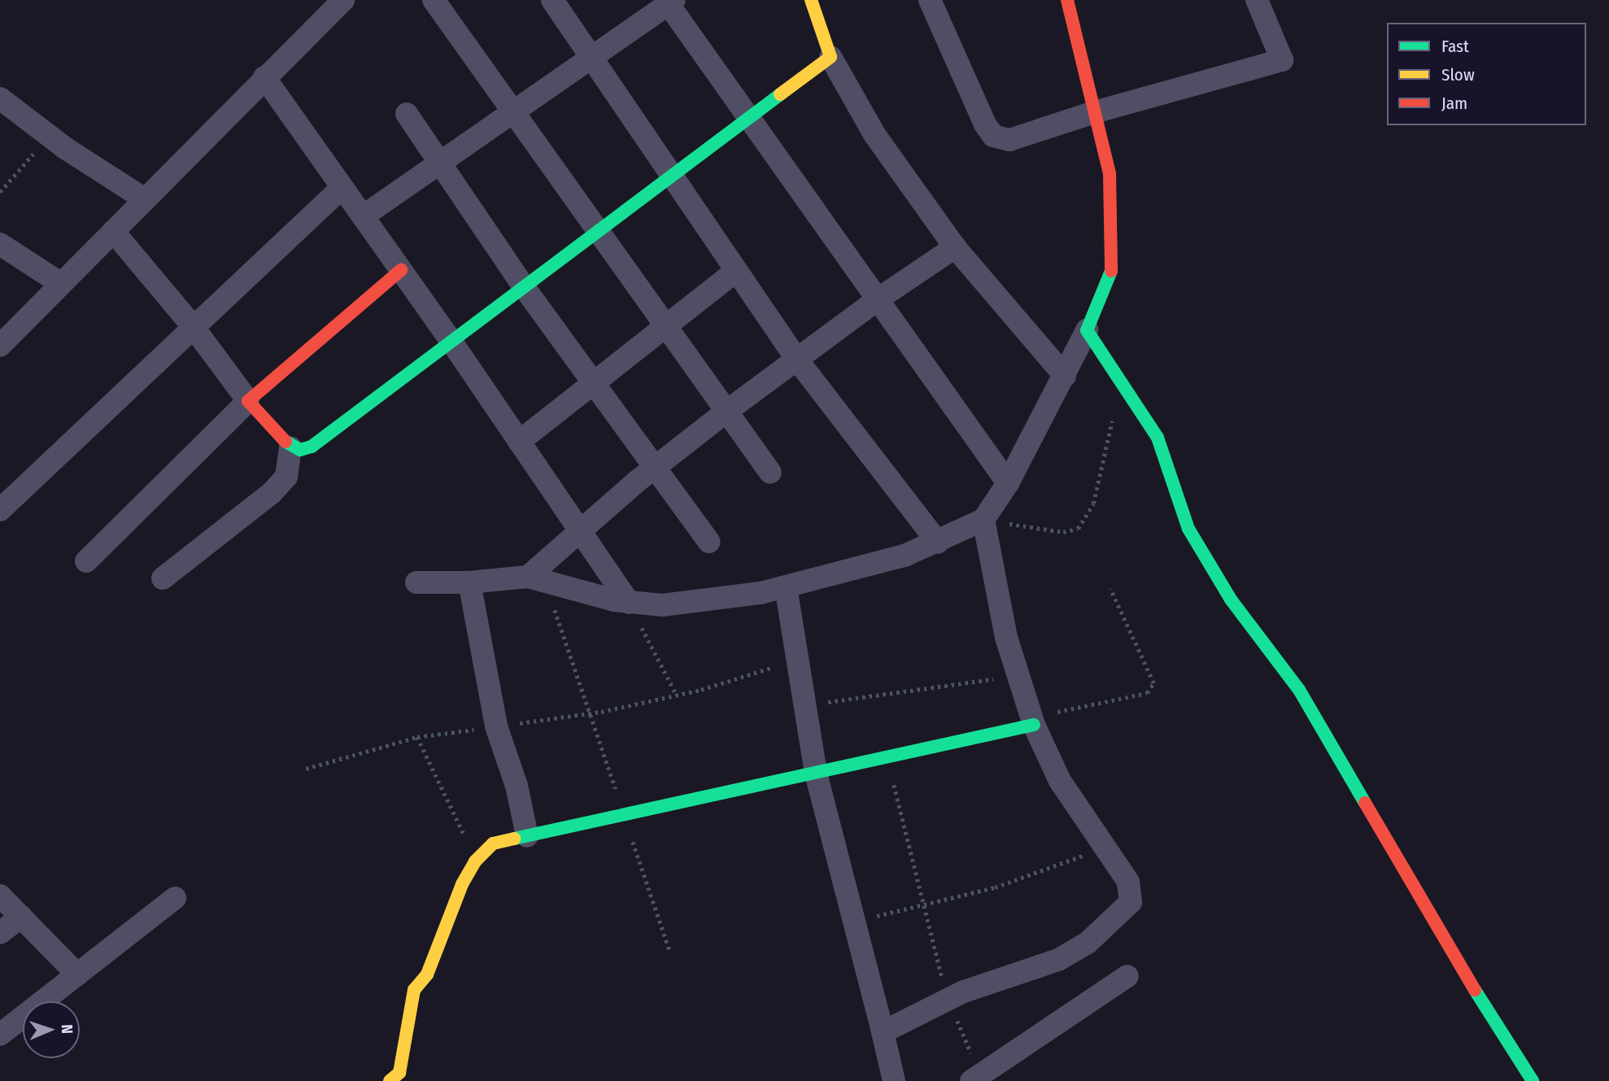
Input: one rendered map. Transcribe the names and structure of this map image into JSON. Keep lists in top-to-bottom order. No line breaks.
{"legend":["Fast","Slow","Jam"],"north":"right"}
